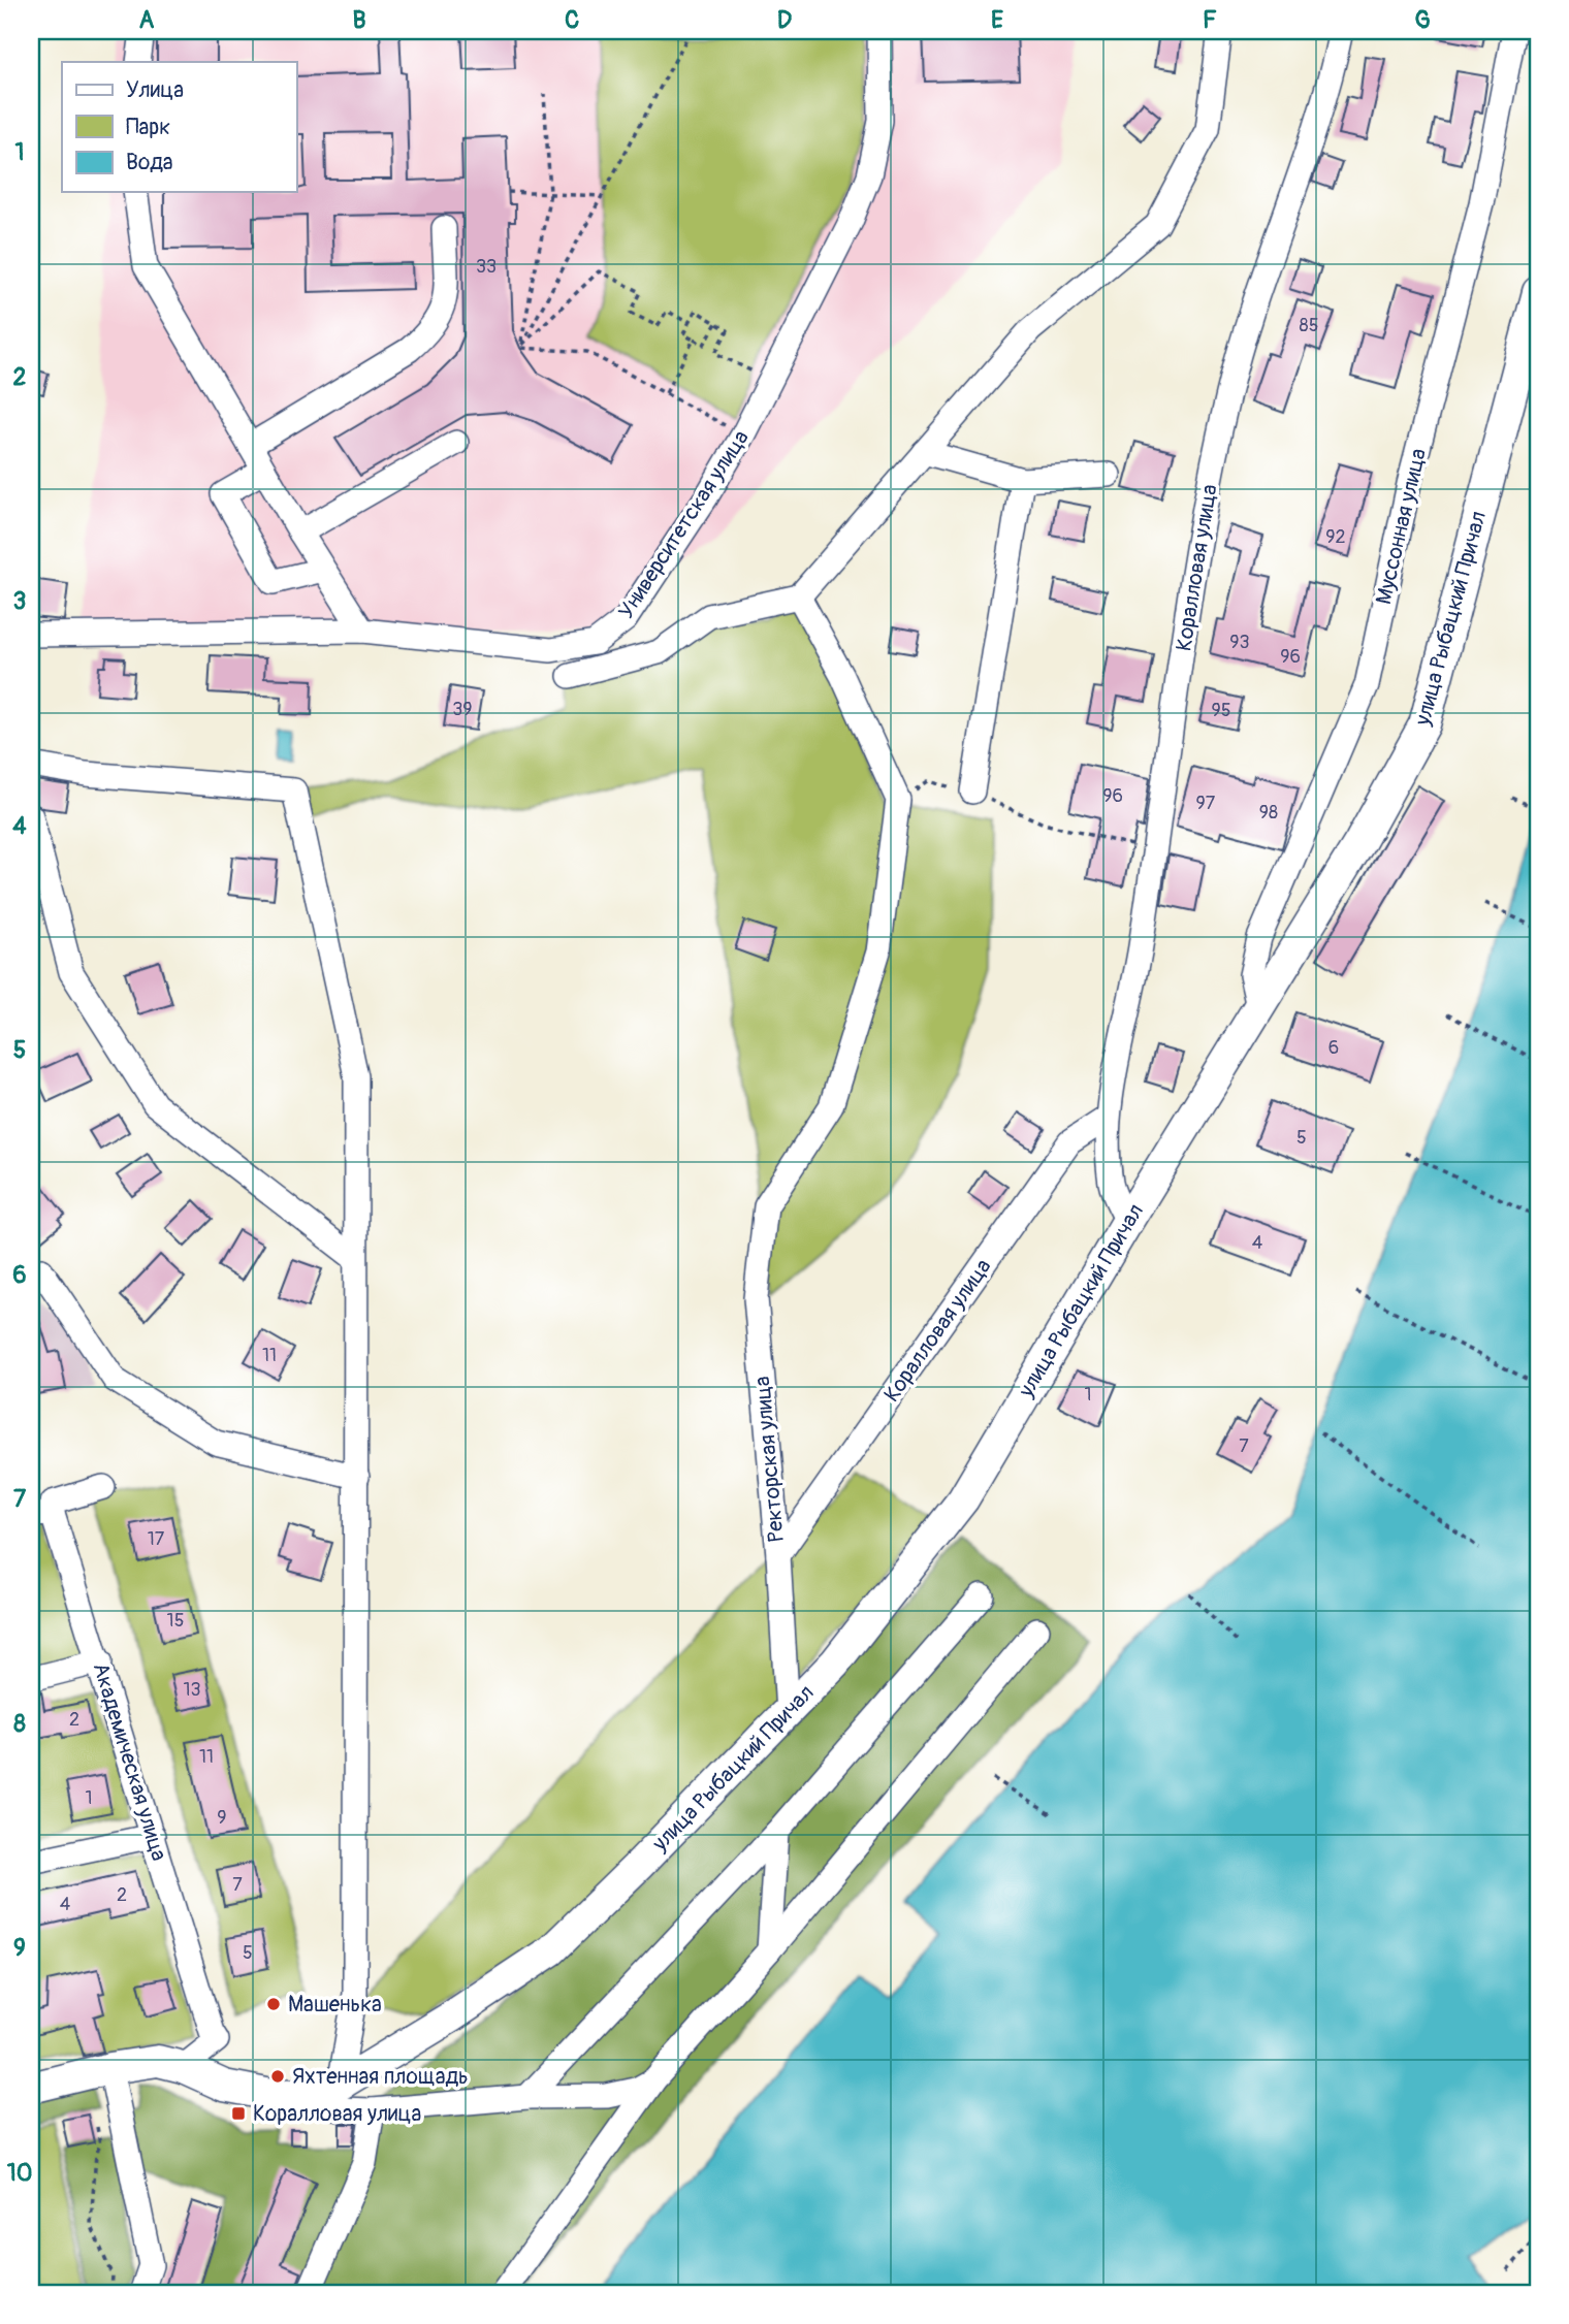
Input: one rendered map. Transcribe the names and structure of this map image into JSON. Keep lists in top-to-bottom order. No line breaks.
{"streets":{"main road":["улица Рыбацкий Причал"],"street":["Университетская улица","Муссонная улица","Коралловая улица","Ректорская улица","Академическая улица"]},"crossings":[["Муссонная улица","улица Рыбацкий Причал"],["Коралловая улица","улица Рыбацкий Причал"],["Коралловая улица","Ректорская улица"],["улица Рыбацкий Причал","Ректорская улица"]],"places":{"other":["Машенька","Яхтенная площадь"],"transit":["Коралловая улица"]},"house_numbers":["33","85","92","93","96","39","95","96","97","98","6","5","4","11","1","7","17","15","13","2","11","1","9","7","2","4","5"],"legend":["Улица","Парк","Вода"],"grid":{"columns":["A","B","C","D","E","F","G"],"rows":["1","2","3","4","5","6","7","8","9","10"]}}
